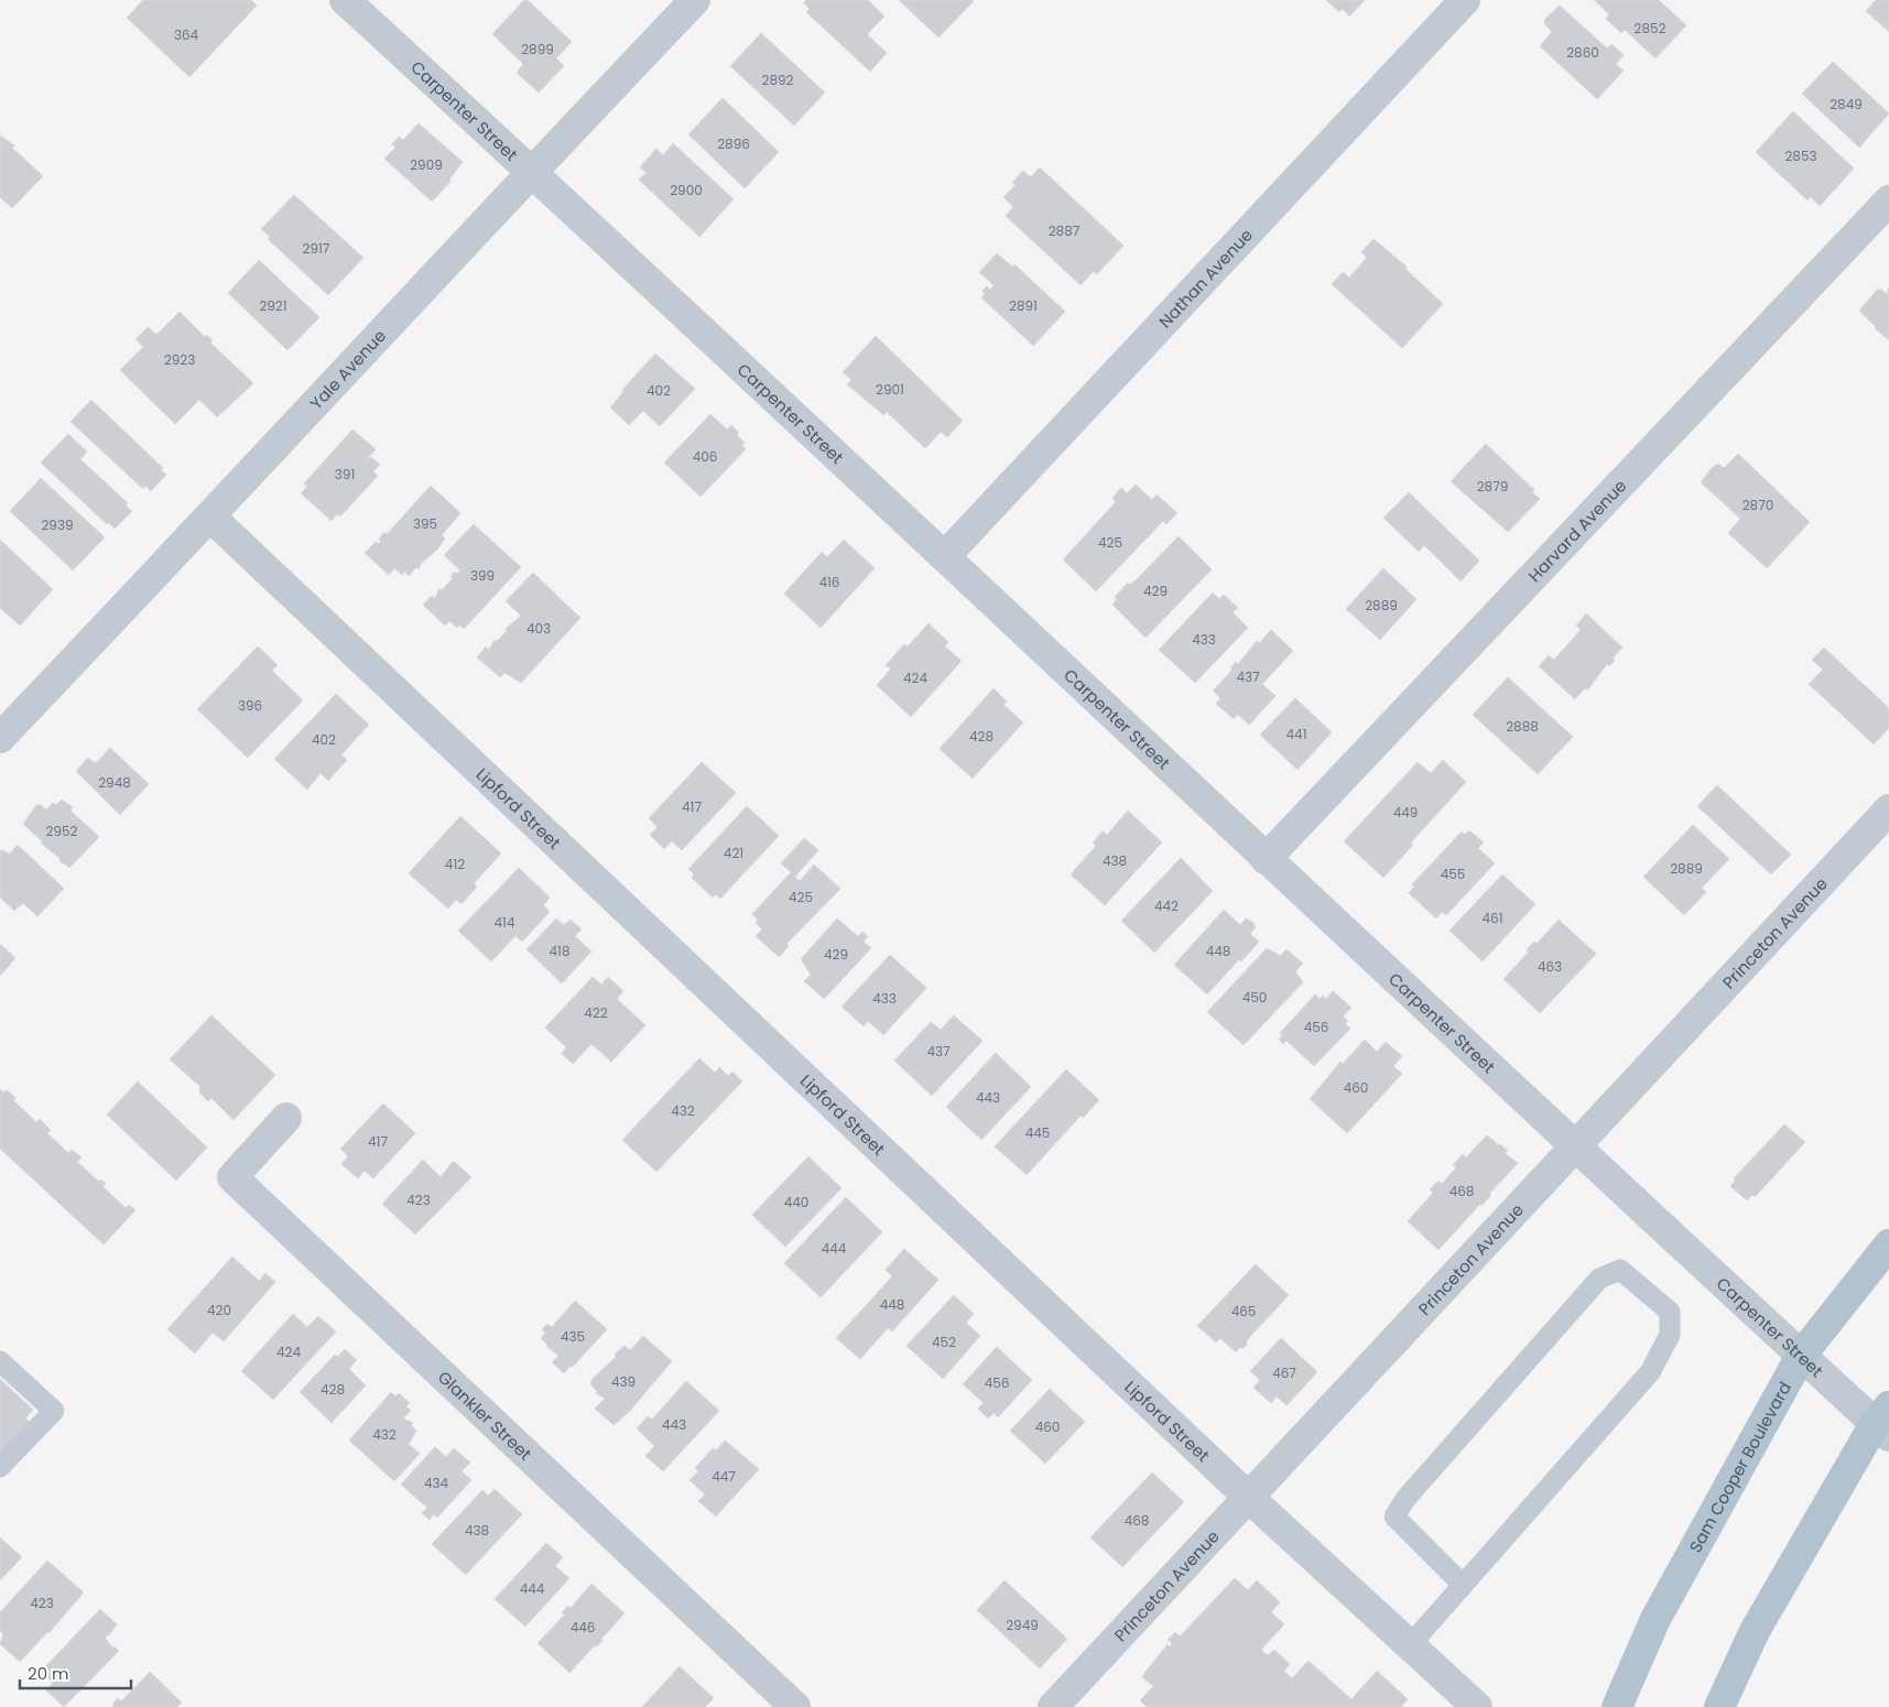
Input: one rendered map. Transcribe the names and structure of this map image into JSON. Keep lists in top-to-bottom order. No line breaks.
{"streets":{"main road":["Sam Cooper Boulevard"],"street":["Carpenter Street","Nathan Avenue","Yale Avenue","Harvard Avenue","Lipford Street","Princeton Avenue","Glankler Street"]},"crossings":[["Carpenter Street","Nathan Avenue"],["Carpenter Street","Yale Avenue"],["Carpenter Street","Harvard Avenue"],["Carpenter Street","Princeton Avenue"],["Carpenter Street","Sam Cooper Boulevard"],["Yale Avenue","Lipford Street"],["Lipford Street","Princeton Avenue"]],"house_numbers":["2852","364","2899","2860","2892","2849","2896","2853","2909","2900","2887","2917","2921","2891","2923","2901","402","406","391","2879","2870","395","2939","425","399","416","429","2889","403","433","437","424","396","2888","441","428","402","2948","417","449","2952","421","438","412","2889","455","425","442","461","414","418","448","429","463","450","433","422","456","437","460","443","432","445","417","468","423","440","444","448","420","465","435","452","424","467","439","456","428","443","460","432","447","434","468","438","444","423","2949","446"],"scale_bar":"20 m"}
